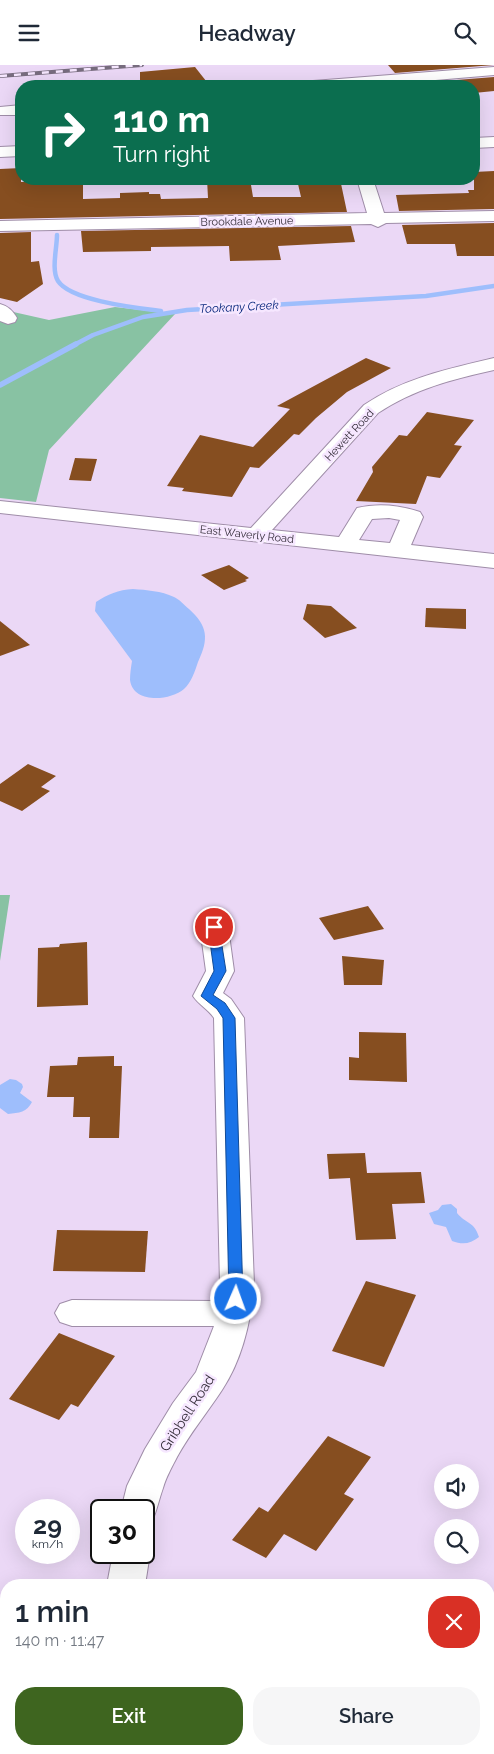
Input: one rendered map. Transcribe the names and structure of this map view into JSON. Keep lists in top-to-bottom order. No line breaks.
{"streets":{"street":["Brookdale Avenue","Hewett Road","East Waverly Road","Gribbell Road"]},"crossings":[["Hewett Road","East Waverly Road"]],"water":["Tookany Creek"],"page":{"header":"Headway","turn":["110 m","Turn right"],"speed":"29 km/h","limit":"30","heading":["1 min","140 m · 11:47"],"buttons":["Exit","Share"]}}
